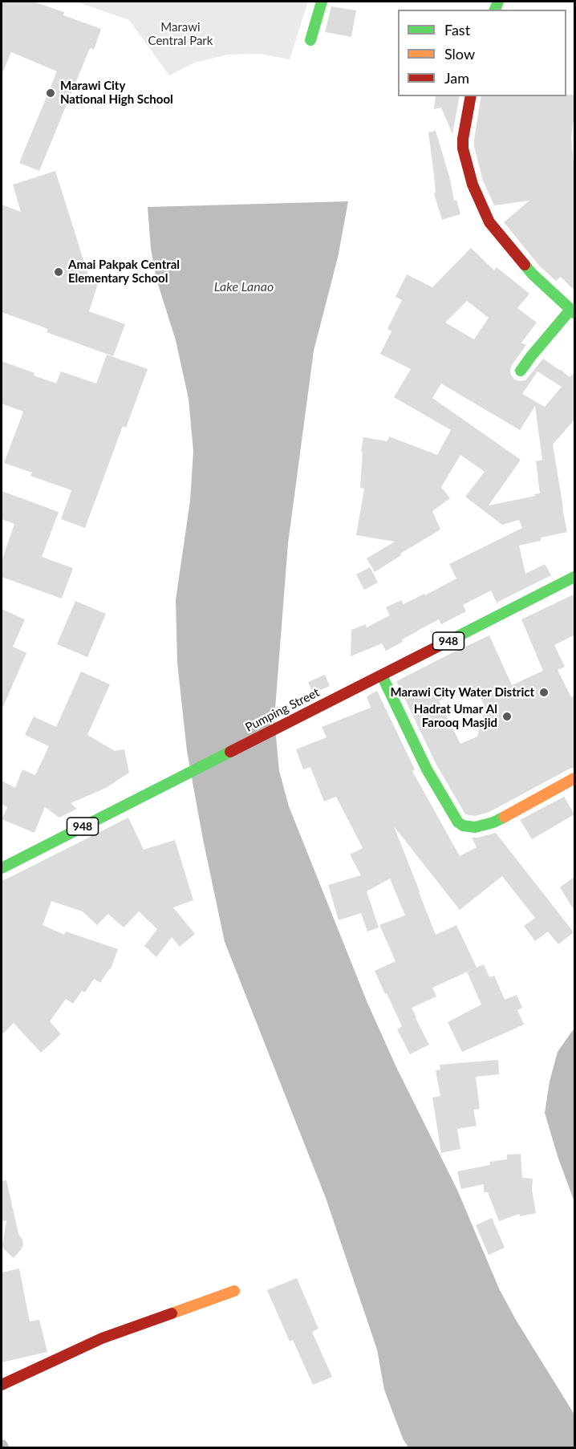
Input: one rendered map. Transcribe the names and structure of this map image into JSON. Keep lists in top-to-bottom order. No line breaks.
{"streets":{"main road":["948","Pumping Street"]},"water":["Lake Lanao"],"parks":["Marawi Central Park"],"places":["Marawi City National High School","Amai Pakpak Central Elementary School","Marawi City Water District","Hadrat Umar Al Farooq Masjid"],"legend":["Fast","Slow","Jam"]}
